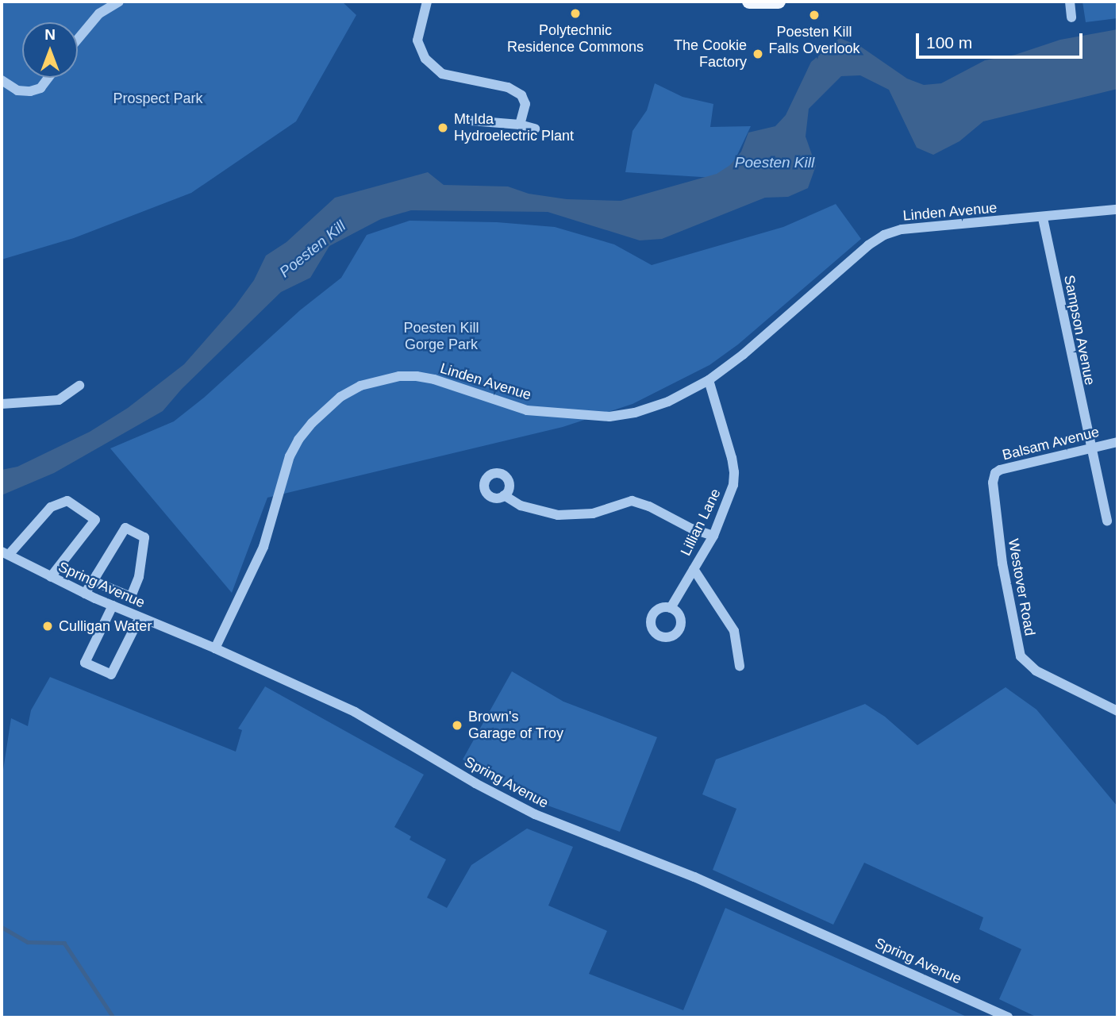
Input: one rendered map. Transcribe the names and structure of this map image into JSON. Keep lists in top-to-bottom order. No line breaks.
{"streets":{"street":["Linden Avenue","Sampson Avenue","Balsam Avenue","Lillian Lane","Spring Avenue","Westover Road"]},"crossings":[["Linden Avenue","Sampson Avenue"],["Linden Avenue","Lillian Lane"],["Linden Avenue","Spring Avenue"],["Sampson Avenue","Balsam Avenue"],["Balsam Avenue","Westover Road"]],"water":["Poesten Kill"],"parks":["Prospect Park","Poesten Kill Gorge Park"],"places":["Polytechnic Residence Commons","Poesten Kill Falls Overlook","The Cookie Factory","Mt Ida Hydroelectric Plant","Culligan Water","Brown's Garage of Troy"],"scale_bar":"100 m","north":"top"}
